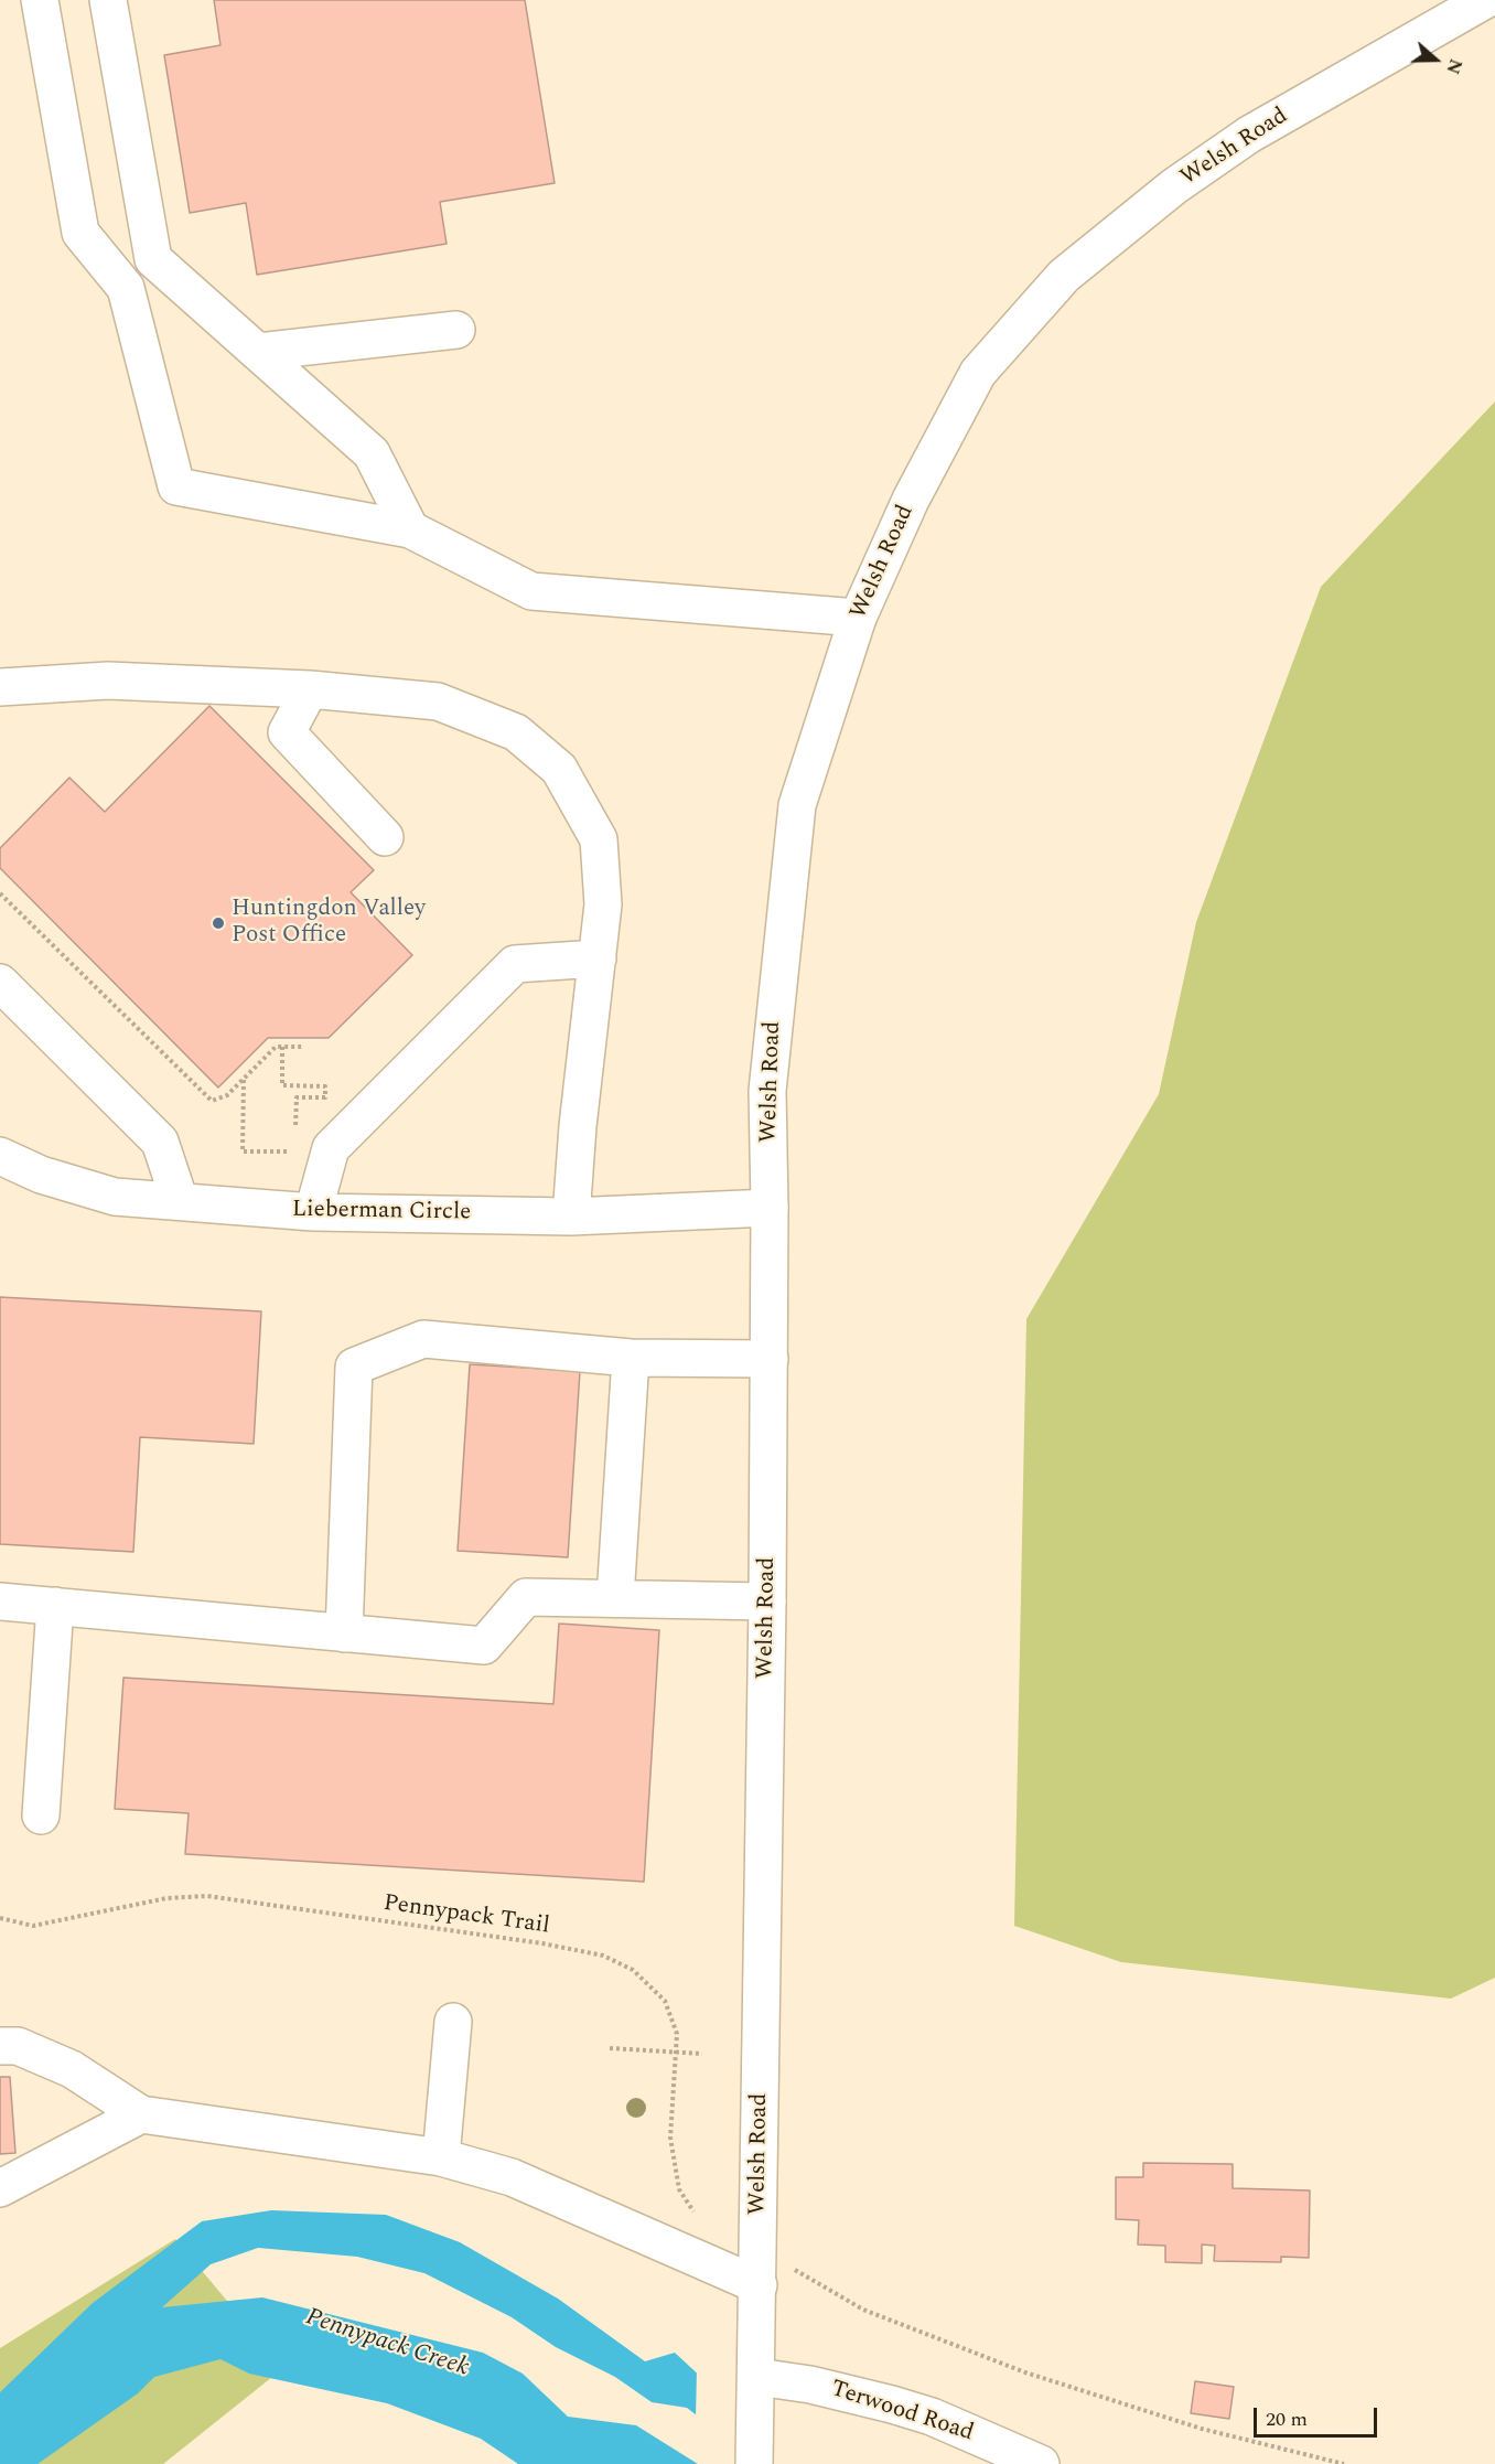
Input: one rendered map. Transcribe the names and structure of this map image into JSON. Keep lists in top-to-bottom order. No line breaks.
{"streets":{"main road":["Welsh Road","Lieberman Circle","Terwood Road"],"path":["Pennypack Trail"]},"crossings":[["Welsh Road","Lieberman Circle"],["Welsh Road","Terwood Road"]],"water":["Pennypack Creek"],"places":["Huntingdon Valley Post Office"],"scale_bar":"20 m","north":"right"}
